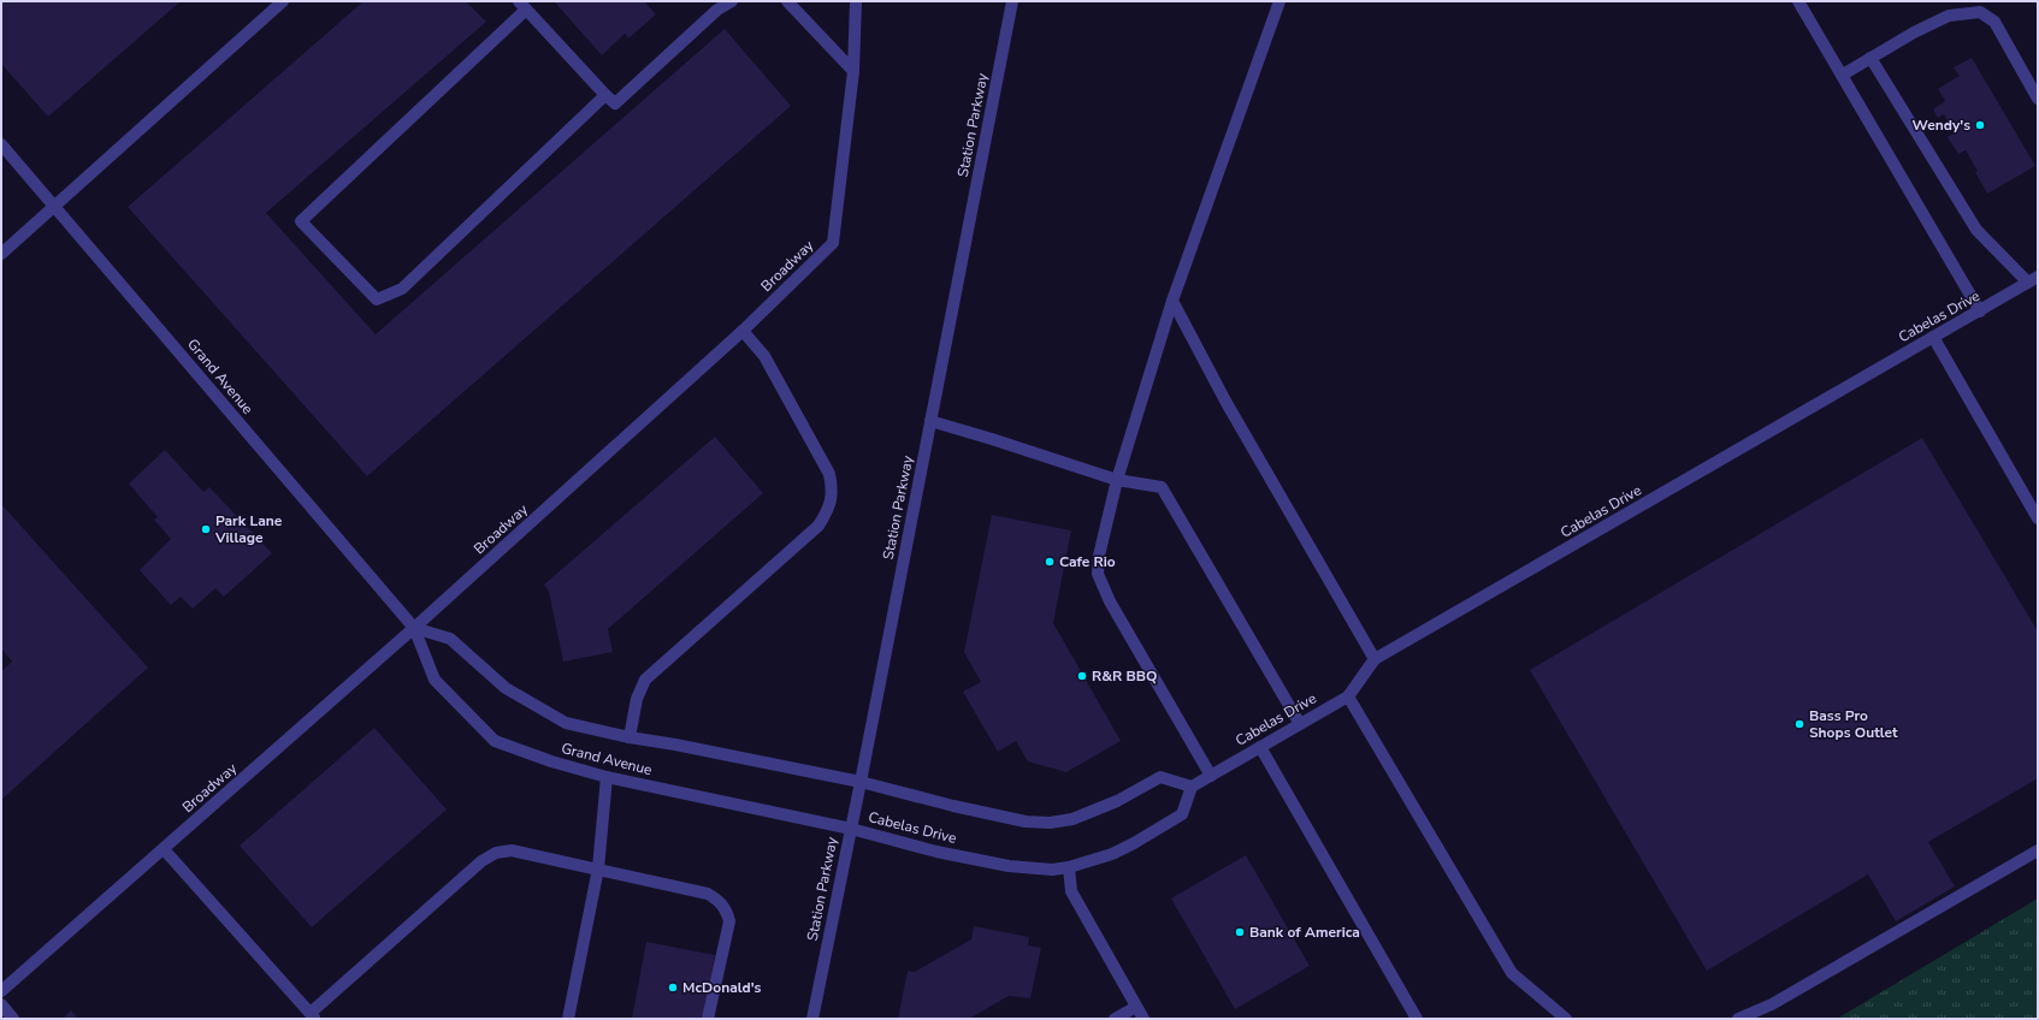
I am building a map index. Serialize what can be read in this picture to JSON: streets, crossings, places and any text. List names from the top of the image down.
{
  "streets": {
    "street": [
      "Station Parkway",
      "Broadway",
      "Cabelas Drive",
      "Grand Avenue"
    ]
  },
  "crossings": [
    ["Station Parkway", "Cabelas Drive"],
    ["Station Parkway", "Grand Avenue"],
    ["Broadway", "Grand Avenue"],
    ["Cabelas Drive", "Grand Avenue"]
  ],
  "places": [
    "Wendy's",
    "Park Lane Village",
    "Cafe Rio",
    "R&R BBQ",
    "Bass Pro Shops Outlet",
    "Bank of America",
    "McDonald's"
  ]
}
